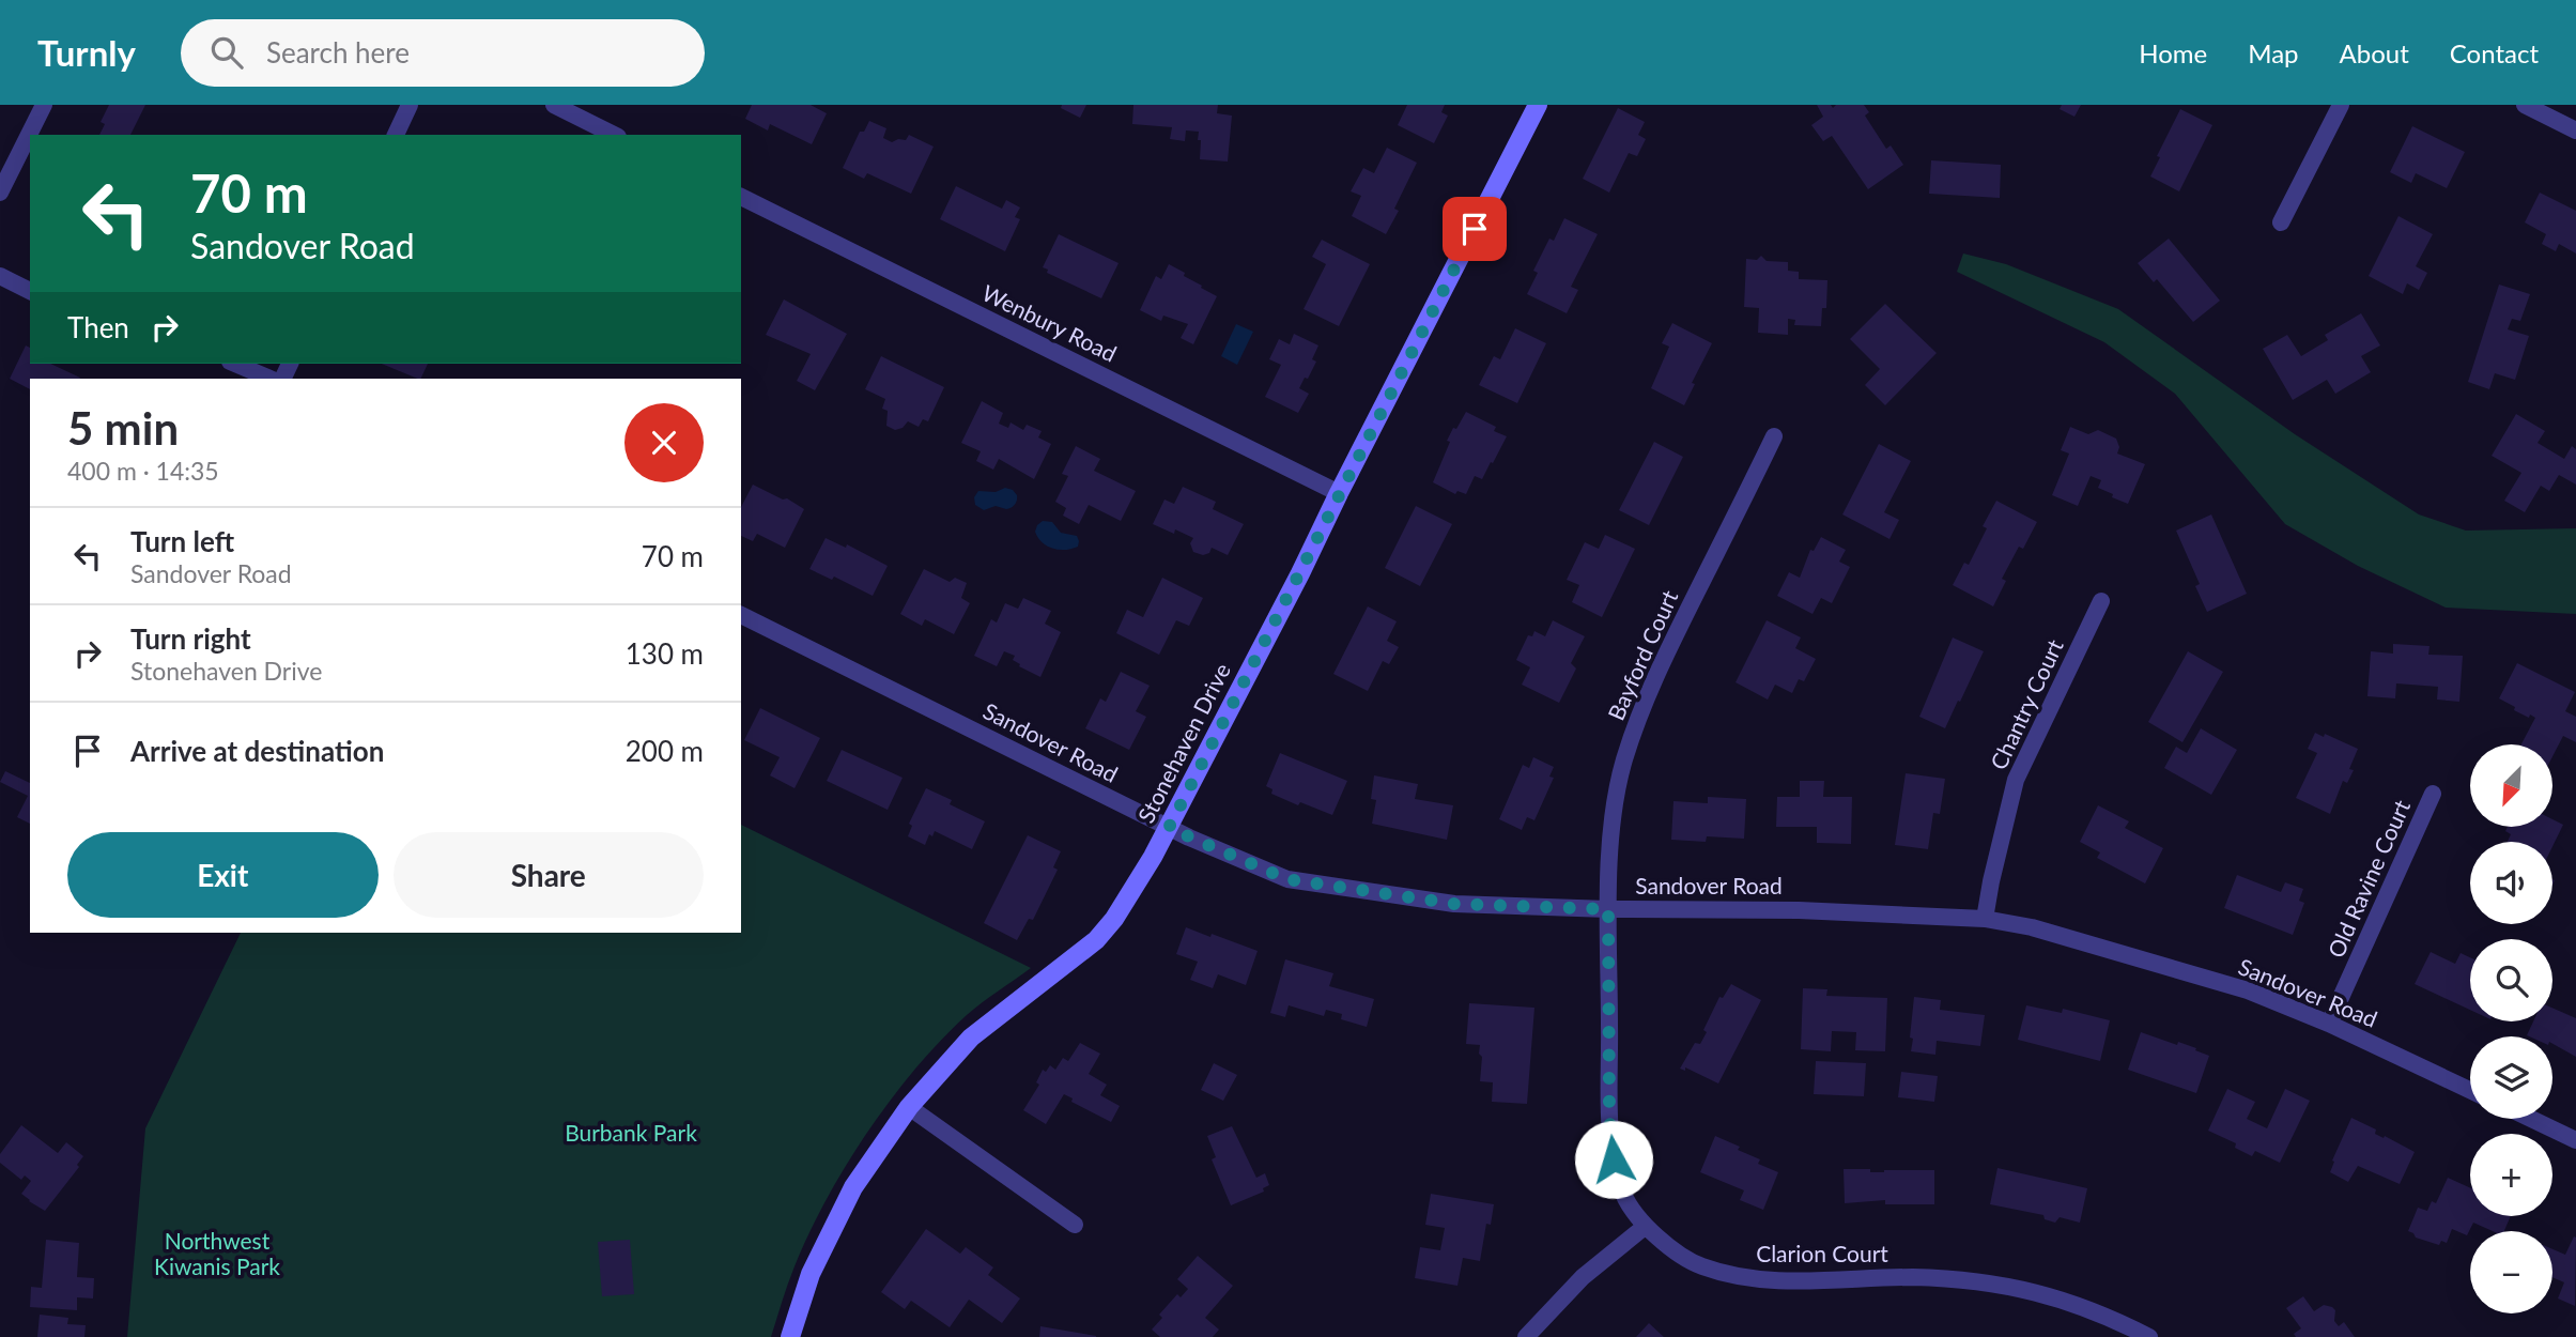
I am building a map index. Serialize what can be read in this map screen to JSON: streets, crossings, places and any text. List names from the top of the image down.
{
  "streets": {
    "street": [
      "Wenbury Road",
      "Bayford Court",
      "Chantry Court",
      "Sandover Road",
      "Stonehaven Drive",
      "Old Ravine Court",
      "Clarion Court"
    ]
  },
  "crossings": [
    ["Wenbury Road", "Stonehaven Drive"],
    ["Bayford Court", "Sandover Road"],
    ["Bayford Court", "Clarion Court"],
    ["Chantry Court", "Sandover Road"],
    ["Sandover Road", "Stonehaven Drive"],
    ["Sandover Road", "Old Ravine Court"],
    ["Sandover Road", "Clarion Court"]
  ],
  "parks": ["Burbank Park", "Northwest Kiwanis Park"],
  "north": "bottom left",
  "page": {
    "header": "Turnly",
    "search": "Search here",
    "nav": [
      "Home",
      "Map",
      "About",
      "Contact"
    ],
    "turn": ["70 m", "Sandover Road"],
    "then": "Then",
    "heading": ["5 min", "400 m · 14:35"],
    "list": [
      {
        "name": "Turn left",
        "note": "Sandover Road",
        "value": "70 m"
      },
      {
        "name": "Turn right",
        "note": "Stonehaven Drive",
        "value": "130 m"
      },
      {
        "name": "Arrive at destination",
        "value": "200 m"
      }
    ],
    "map_buttons": ["+", "−"],
    "buttons": ["Exit", "Share"]
  }
}
